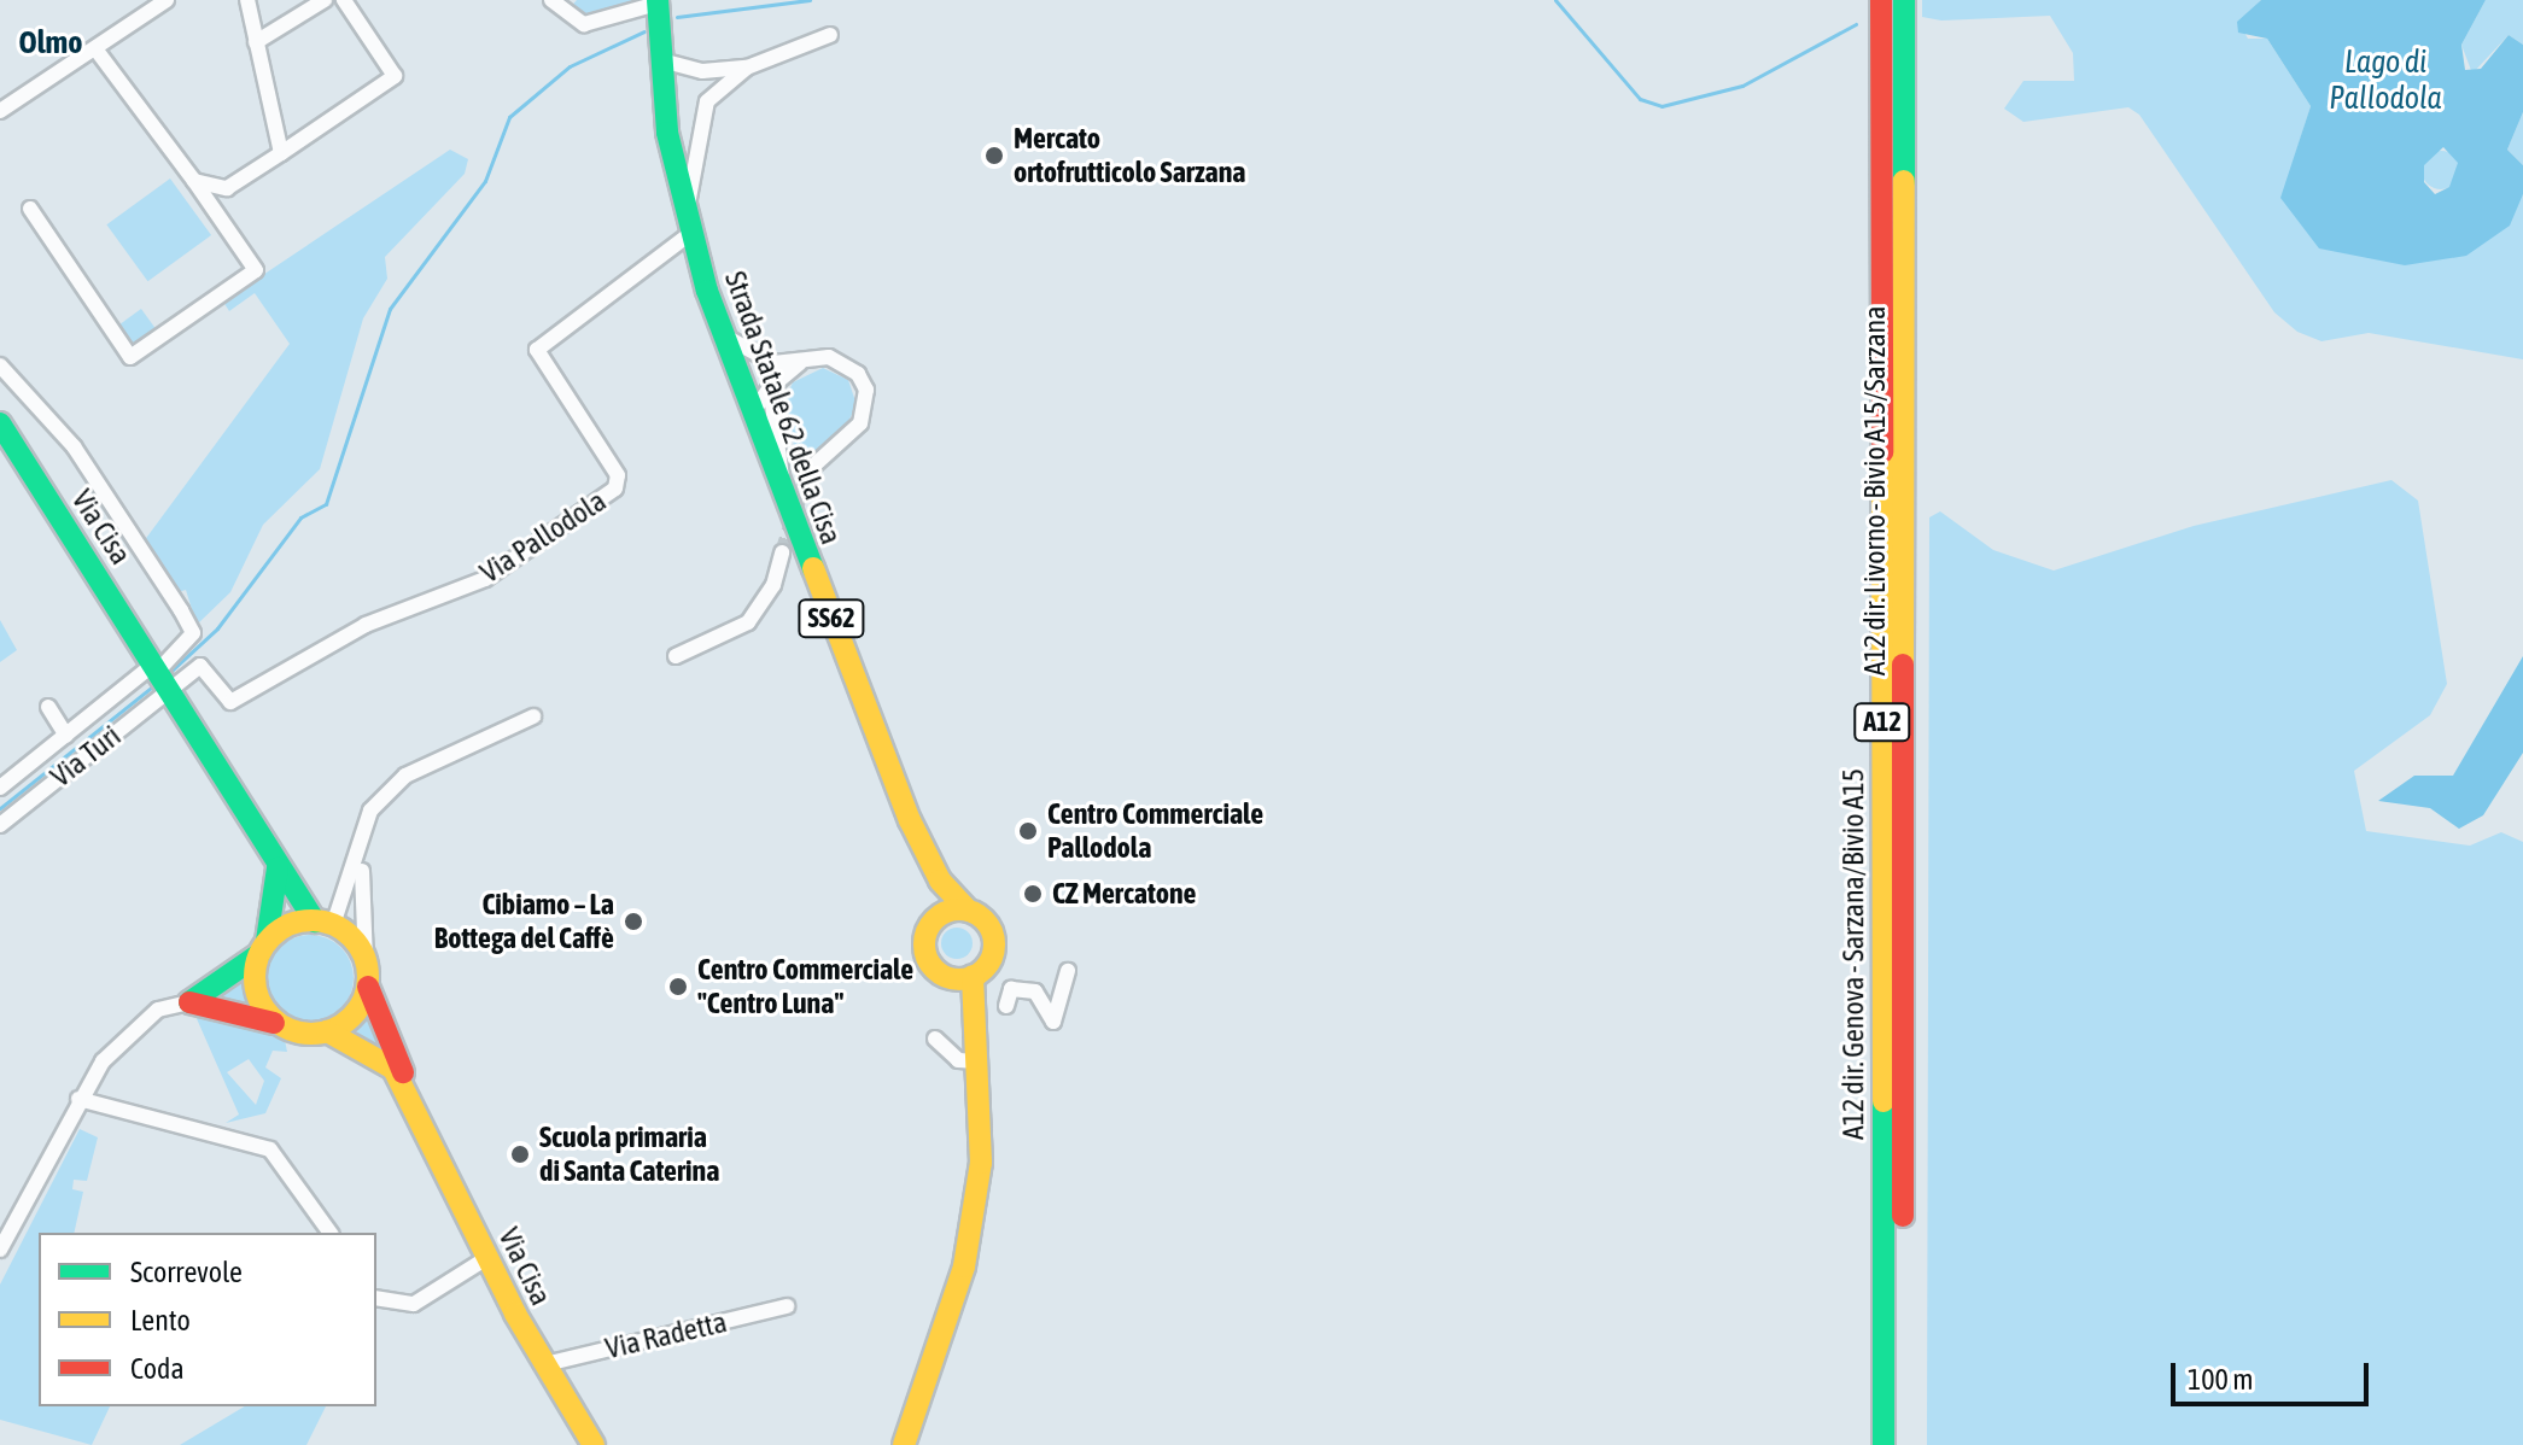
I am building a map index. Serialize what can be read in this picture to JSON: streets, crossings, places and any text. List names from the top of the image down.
{
  "streets": {
    "main road": [
      "Strada Statale 62 della Cisa",
      "A12 dir. Livorno - Bivio A15/Sarzana",
      "Via Cisa",
      "SS62",
      "A12",
      "A12 dir. Genova - Sarzana/Bivio A15"
    ],
    "street": ["Via Pallodola", "Via Turi", "Via Radetta"]
  },
  "crossings": [
    ["Strada Statale 62 della Cisa", "Via Pallodola"],
    ["Via Cisa", "Via Pallodola"],
    ["Via Cisa", "Via Turi"],
    ["Via Cisa", "Via Radetta"],
    ["Via Pallodola", "Via Turi"]
  ],
  "districts": ["Olmo"],
  "water": ["Lago di Pallodola"],
  "places": [
    "Mercato ortofrutticolo Sarzana",
    "Centro Commerciale Pallodola",
    "CZ Mercatone",
    "Cibiamo – La Bottega del Caffè",
    "Centro Commerciale \"Centro Luna\"",
    "Scuola primaria di Santa Caterina"
  ],
  "legend": ["Scorrevole", "Lento", "Coda"],
  "scale_bar": "100 m"
}
